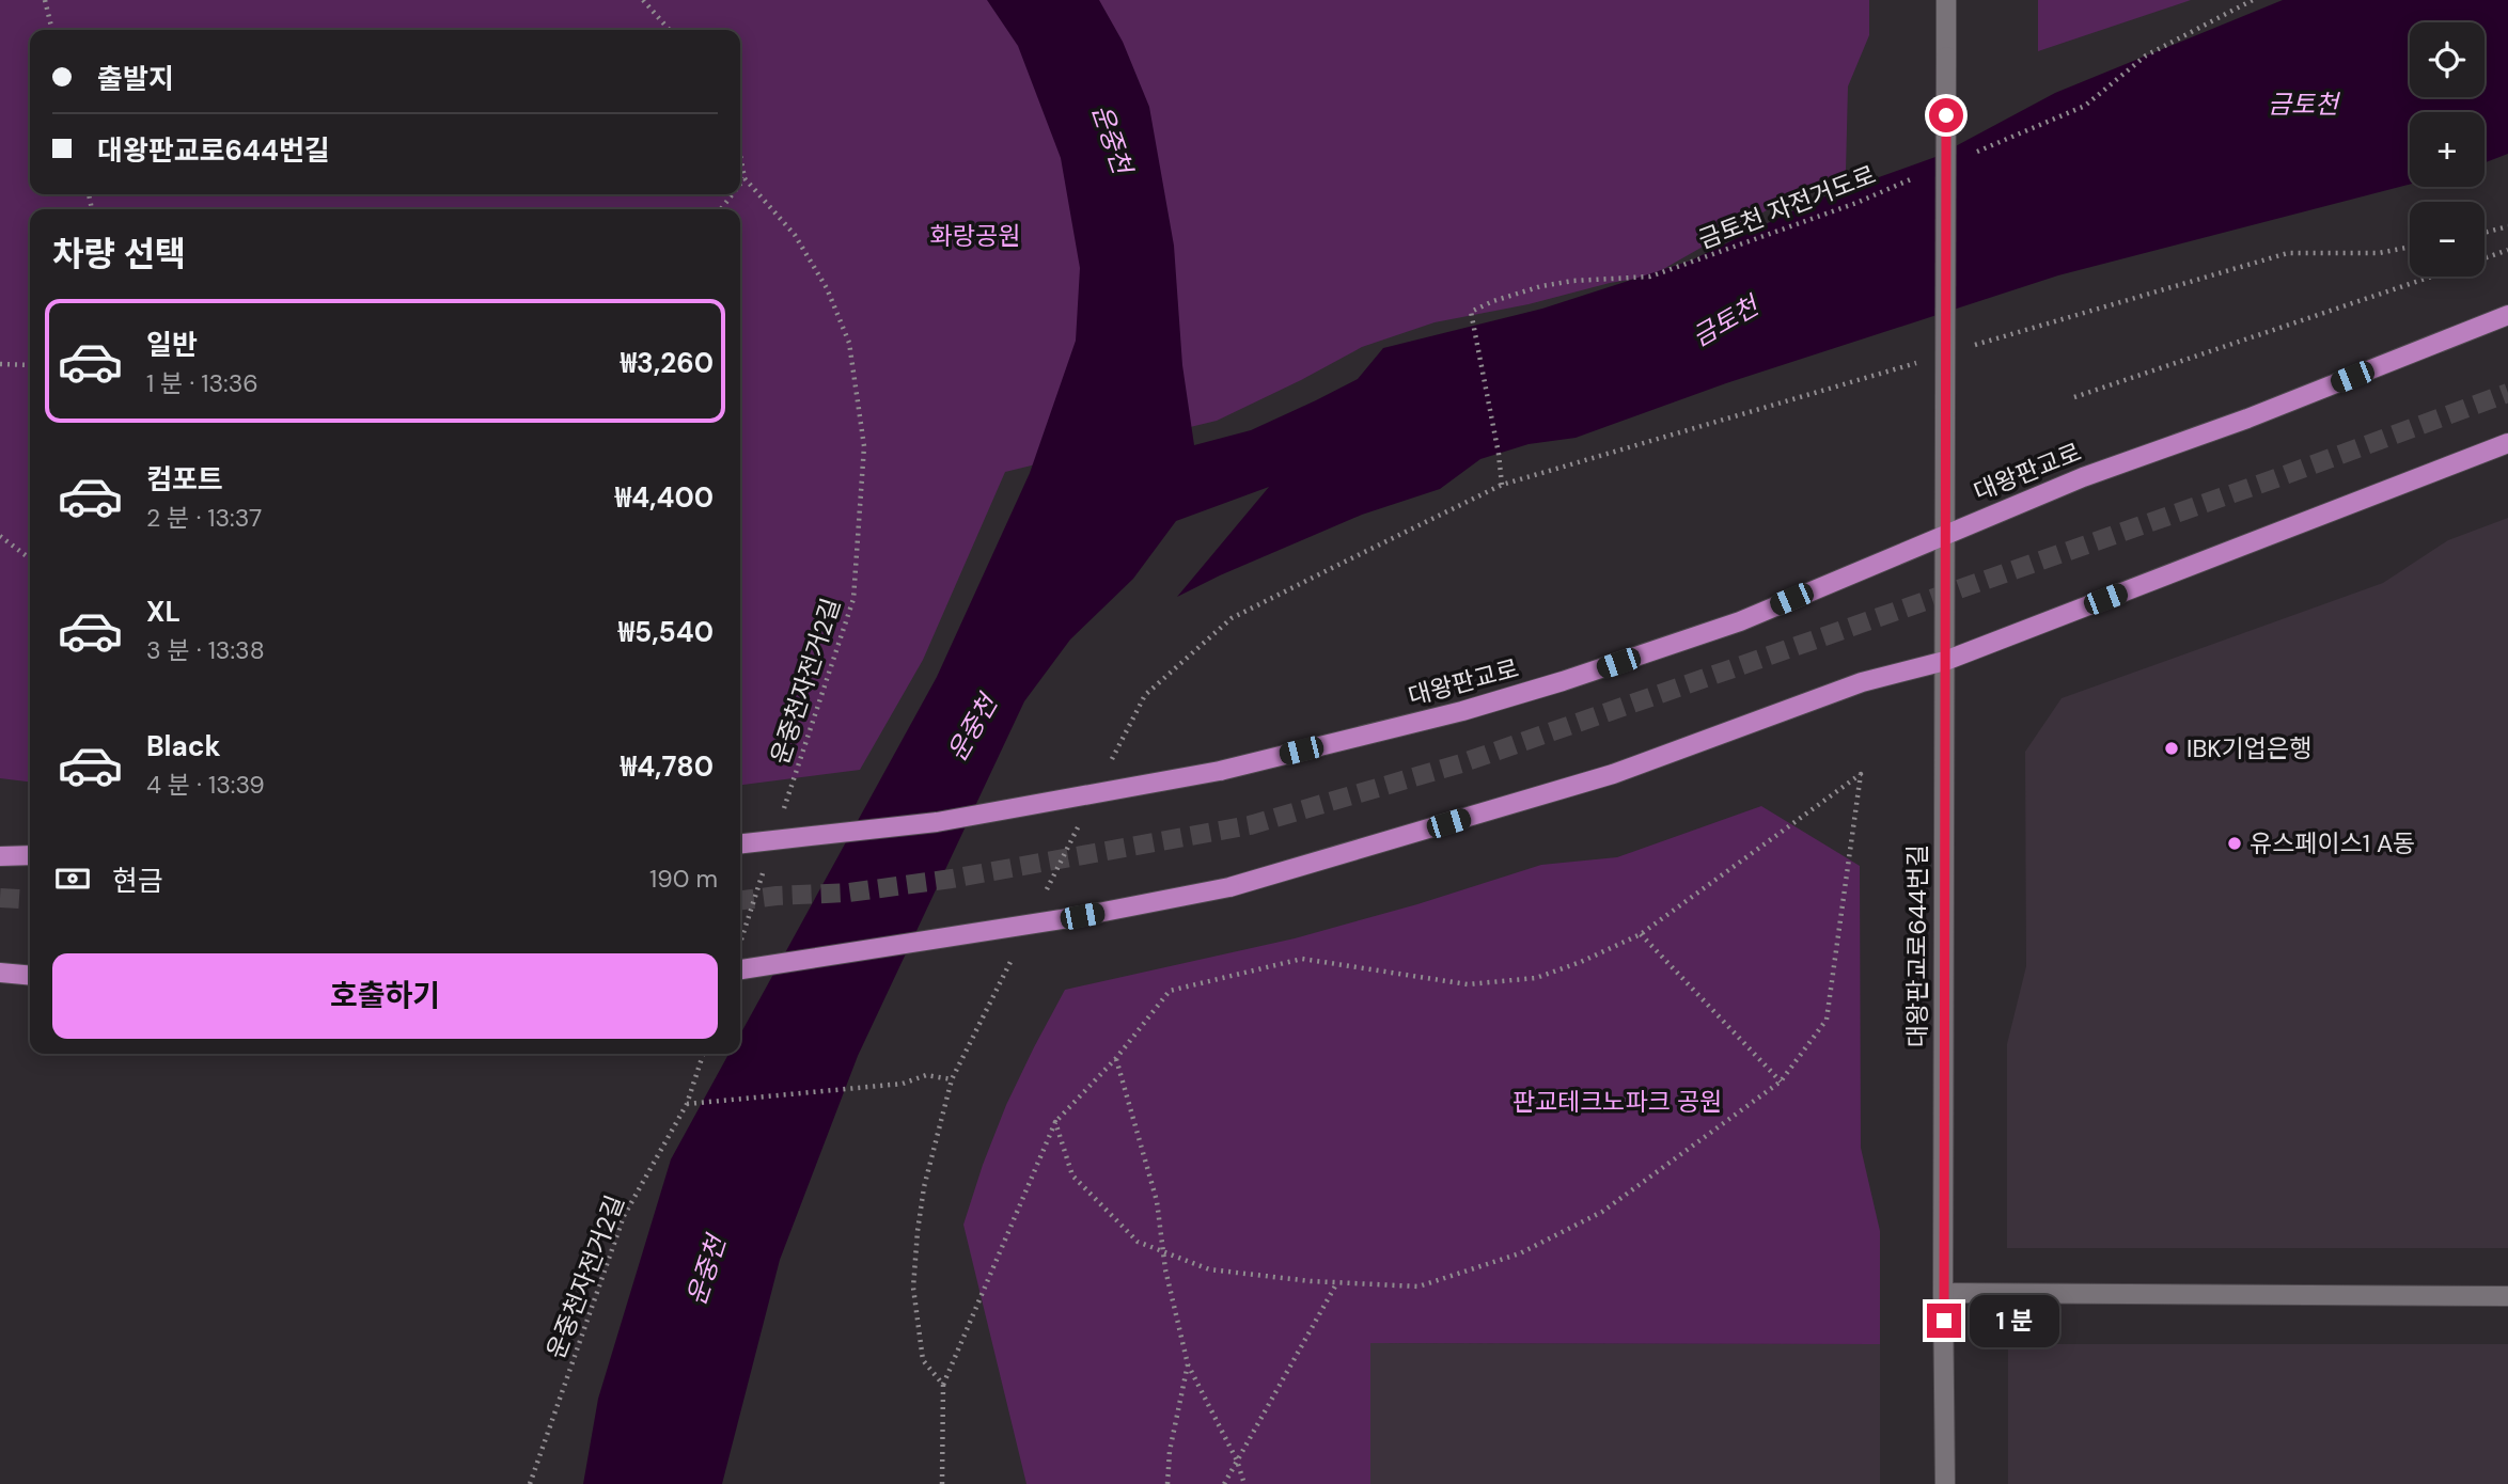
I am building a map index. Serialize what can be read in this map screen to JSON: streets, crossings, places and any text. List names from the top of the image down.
{
  "streets": {
    "main road": ["대왕판교로"],
    "street": ["대왕판교로644번길"],
    "path": ["금토천 자전거도로", "운중천자전거2길"]
  },
  "crossings": [
    ["대왕판교로", "대왕판교로644번길"]
  ],
  "water": ["금토천", "운중천"],
  "parks": ["화랑공원", "판교테크노파크 공원"],
  "places": ["IBK기업은행", "유스페이스1 A동"],
  "page": {
    "map_buttons": ["+", "−"],
    "banner": ["출발지", "대왕판교로644번길"],
    "heading": "차량 선택",
    "list": [
      {
        "name": "일반",
        "note": "1 분 · 13:36",
        "value": "₩3,260"
      },
      {
        "name": "컴포트",
        "note": "2 분 · 13:37",
        "value": "₩4,400"
      },
      {
        "name": "XL",
        "note": "3 분 · 13:38",
        "value": "₩5,540"
      },
      {
        "name": "Black",
        "note": "4 분 · 13:39",
        "value": "₩4,780"
      }
    ],
    "pay": ["현금", "190 m"],
    "buttons": "호출하기",
    "bubble": "1 분"
  }
}
